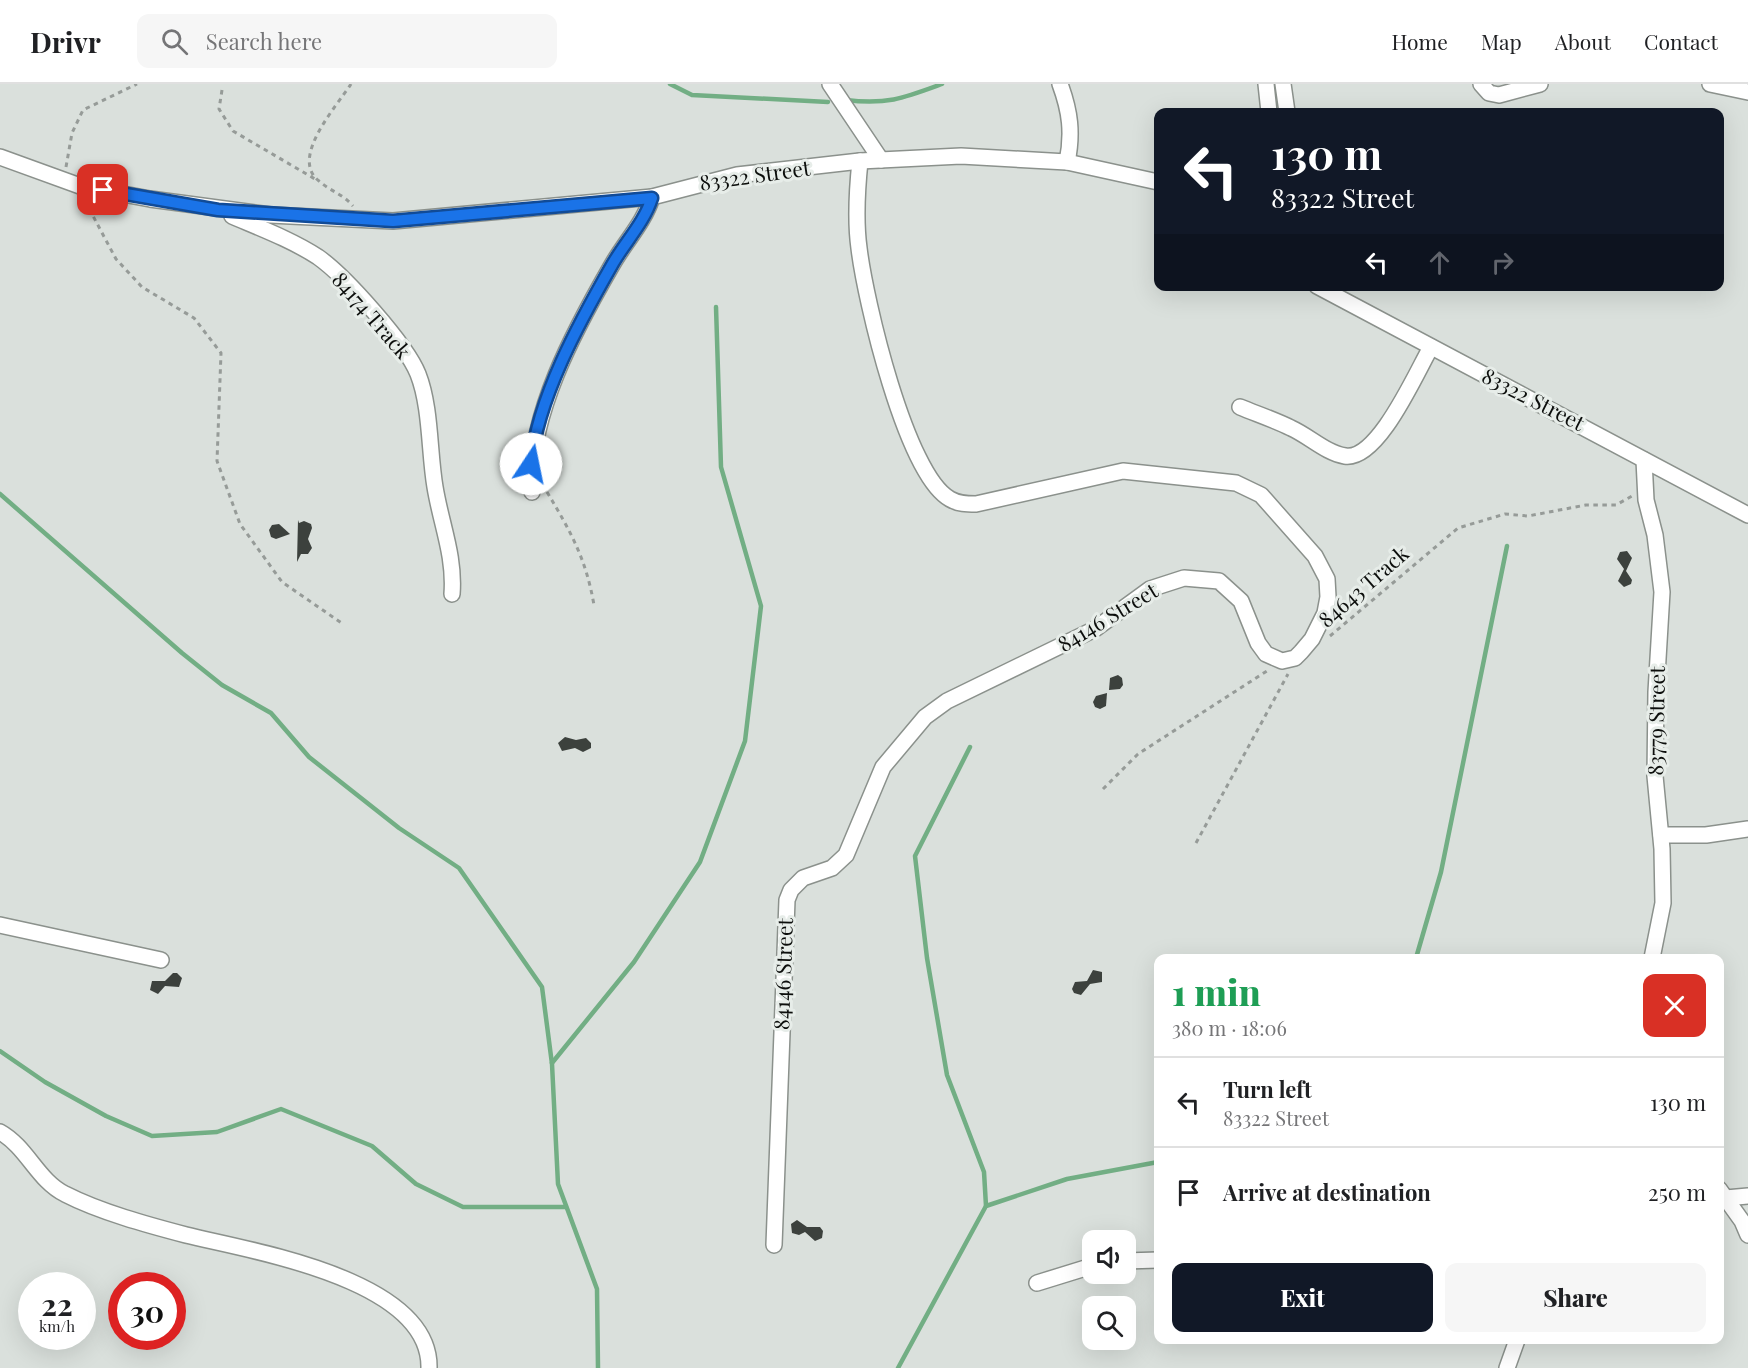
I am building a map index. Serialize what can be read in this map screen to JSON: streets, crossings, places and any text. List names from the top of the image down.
{
  "streets": {
    "street": [
      "83322 Street",
      "84174 Track",
      "84146 Street",
      "83779 Street"
    ],
    "path": ["84643 Track"]
  },
  "crossings": [
    ["83322 Street", "84174 Track"],
    ["83322 Street", "83779 Street"],
    ["84643 Track", "83779 Street"]
  ],
  "page": {
    "header": "Drivr",
    "search": "Search here",
    "nav": [
      "Home",
      "Map",
      "About",
      "Contact"
    ],
    "turn": ["130 m", "83322 Street"],
    "heading": ["1 min", "380 m · 18:06"],
    "list": [
      {
        "name": "Turn left",
        "note": "83322 Street",
        "value": "130 m"
      },
      {
        "name": "Arrive at destination",
        "value": "250 m"
      }
    ],
    "buttons": ["Exit", "Share"],
    "speed": "22 km/h",
    "limit": "30"
  }
}
